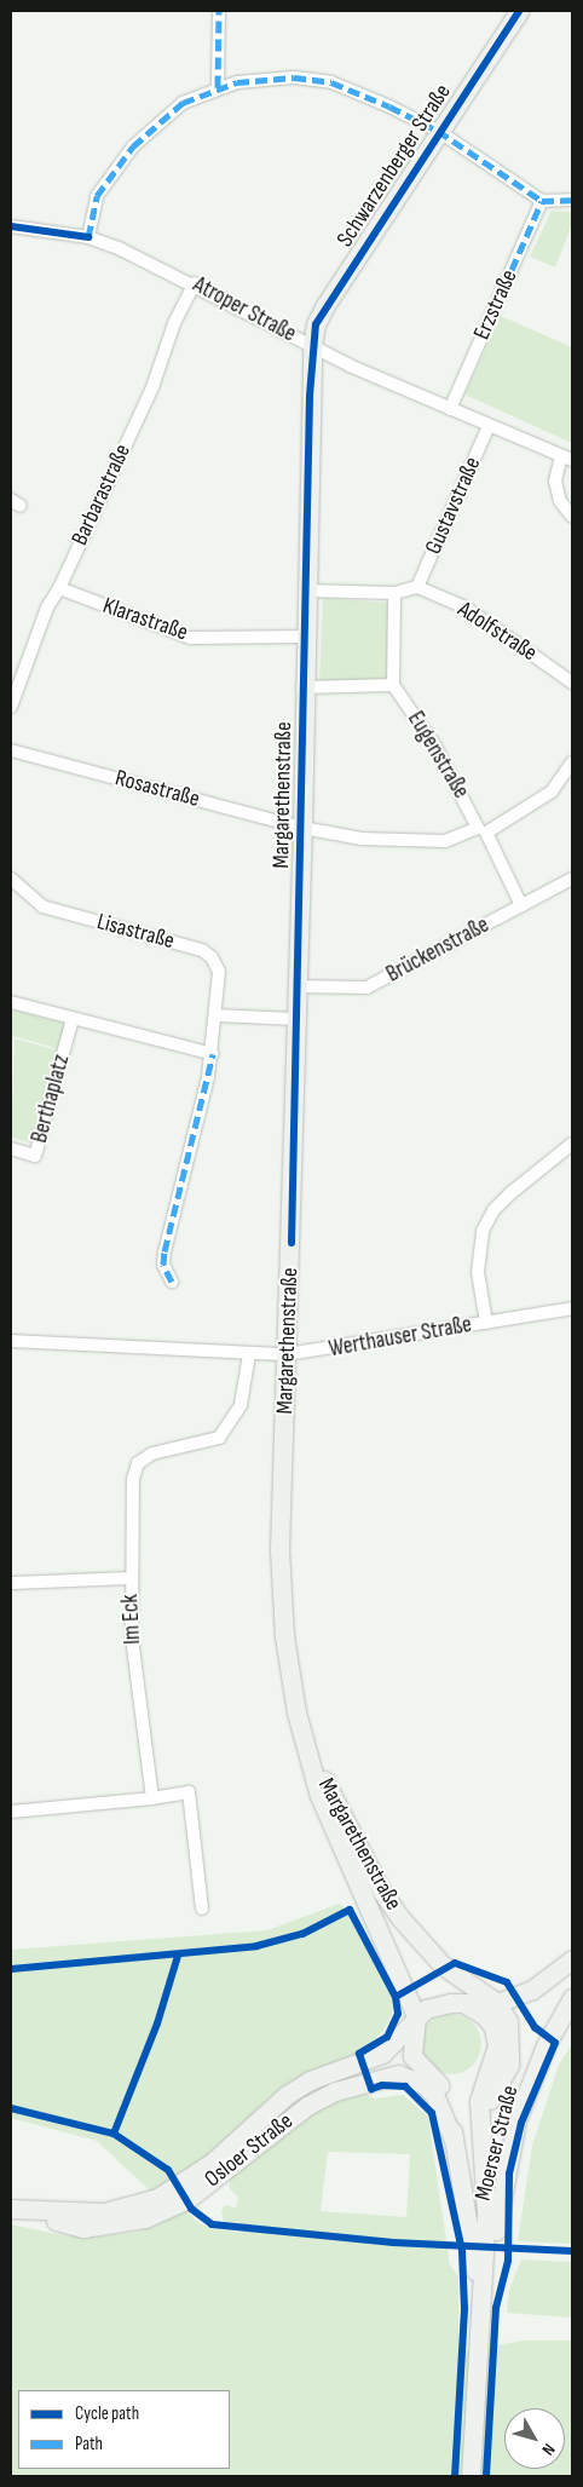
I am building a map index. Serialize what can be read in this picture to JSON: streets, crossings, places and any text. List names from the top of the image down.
{
  "streets": {
    "main road": [
      "Schwarzenberger Straße",
      "Margarethenstraße",
      "Moerser Straße",
      "Osloer Straße"
    ],
    "street": [
      "Erzstraße",
      "Atroper Straße",
      "Barbarastraße",
      "Gustavstraße",
      "Klarastraße",
      "Adolfstraße",
      "Eugenstraße",
      "Rosastraße",
      "Lisastraße",
      "Brückenstraße",
      "Berthaplatz",
      "Werthauser Straße",
      "Im Eck"
    ]
  },
  "crossings": [
    ["Schwarzenberger Straße", "Atroper Straße"],
    ["Schwarzenberger Straße", "Margarethenstraße"],
    ["Erzstraße", "Atroper Straße"],
    ["Atroper Straße", "Barbarastraße"],
    ["Atroper Straße", "Gustavstraße"],
    ["Atroper Straße", "Margarethenstraße"],
    ["Barbarastraße", "Klarastraße"],
    ["Gustavstraße", "Adolfstraße"],
    ["Klarastraße", "Margarethenstraße"],
    ["Eugenstraße", "Rosastraße"],
    ["Eugenstraße", "Brückenstraße"],
    ["Rosastraße", "Margarethenstraße"],
    ["Margarethenstraße", "Brückenstraße"],
    ["Margarethenstraße", "Werthauser Straße"],
    ["Margarethenstraße", "Osloer Straße"],
    ["Werthauser Straße", "Im Eck"]
  ],
  "legend": ["Cycle path", "Path"],
  "north": "bottom right"
}
